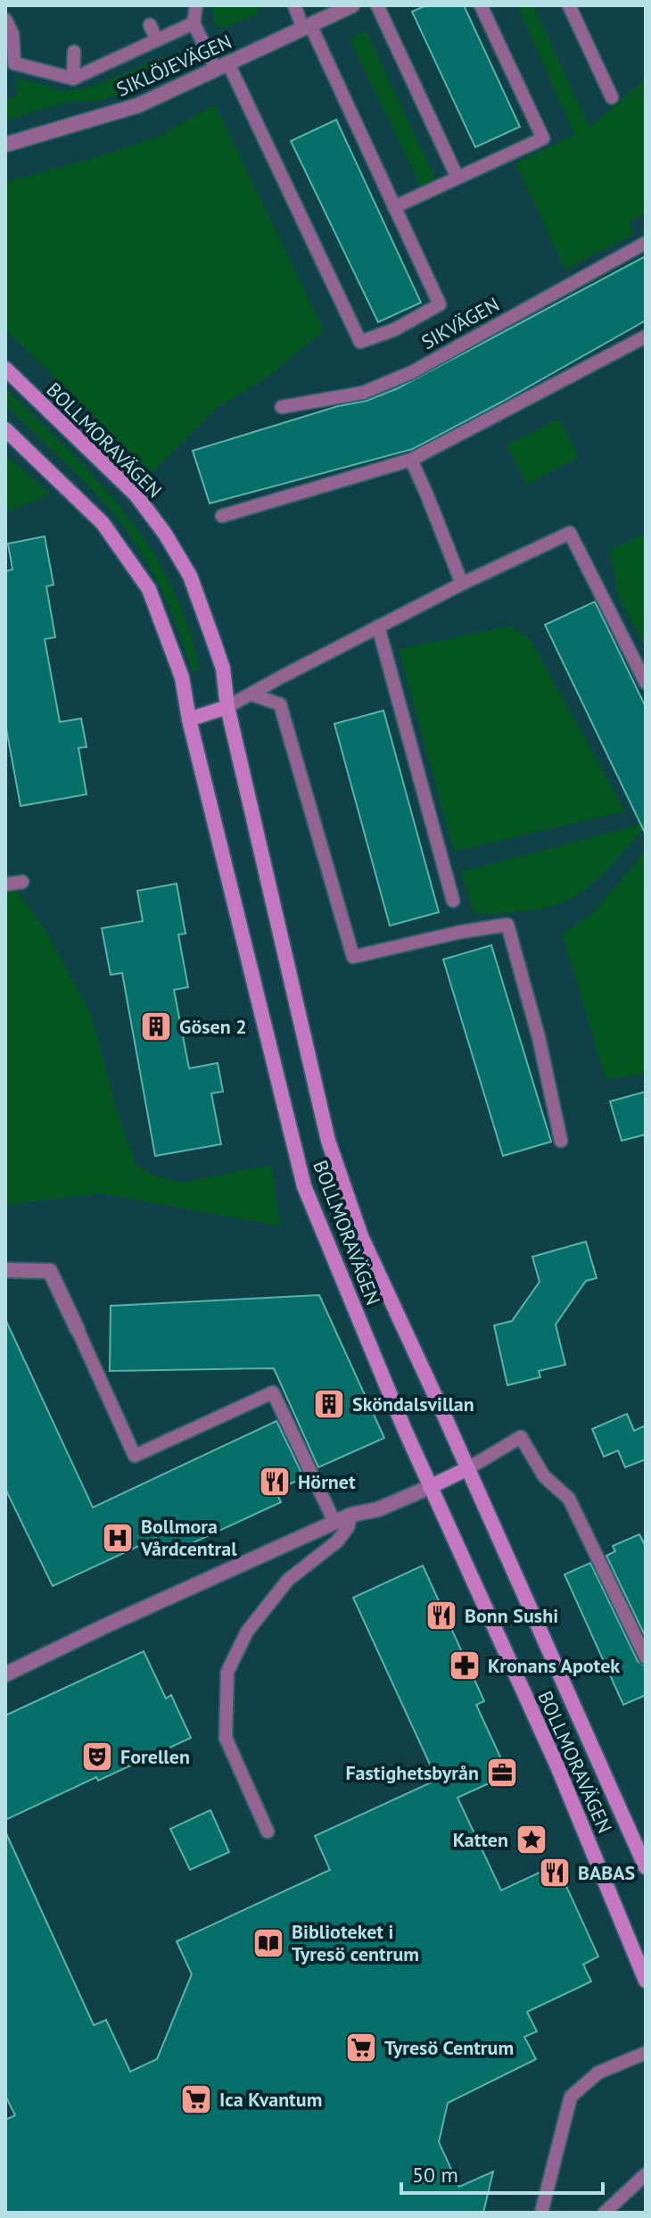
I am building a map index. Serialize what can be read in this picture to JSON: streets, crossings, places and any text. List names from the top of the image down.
{
  "streets": {
    "street": ["SIKLÖJEVÄGEN", "BOLLMORAVÄGEN"],
    "lane": ["SIKVÄGEN"]
  },
  "places": {
    "building": ["Gösen 2", "Sköndalsvillan"],
    "restaurant": ["Hörnet", "Bonn Sushi", "BABAS"],
    "hospital": ["Bollmora Vårdcentral"],
    "pharmacy": ["Kronans Apotek"],
    "theatre": ["Forellen"],
    "office": ["Fastighetsbyrån"],
    "place": ["Katten"],
    "library": ["Biblioteket i Tyresö centrum"],
    "supermarket": ["Tyresö Centrum", "Ica Kvantum"]
  },
  "scale_bar": "50 m"
}
